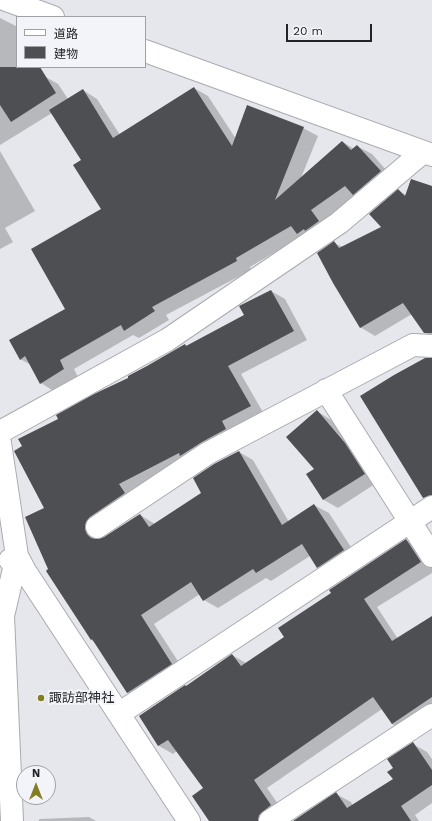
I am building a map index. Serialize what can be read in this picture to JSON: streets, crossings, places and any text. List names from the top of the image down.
{
  "places": ["諏訪部神社"],
  "legend": ["道路", "建物"],
  "scale_bar": "20 m",
  "north": "top"
}
